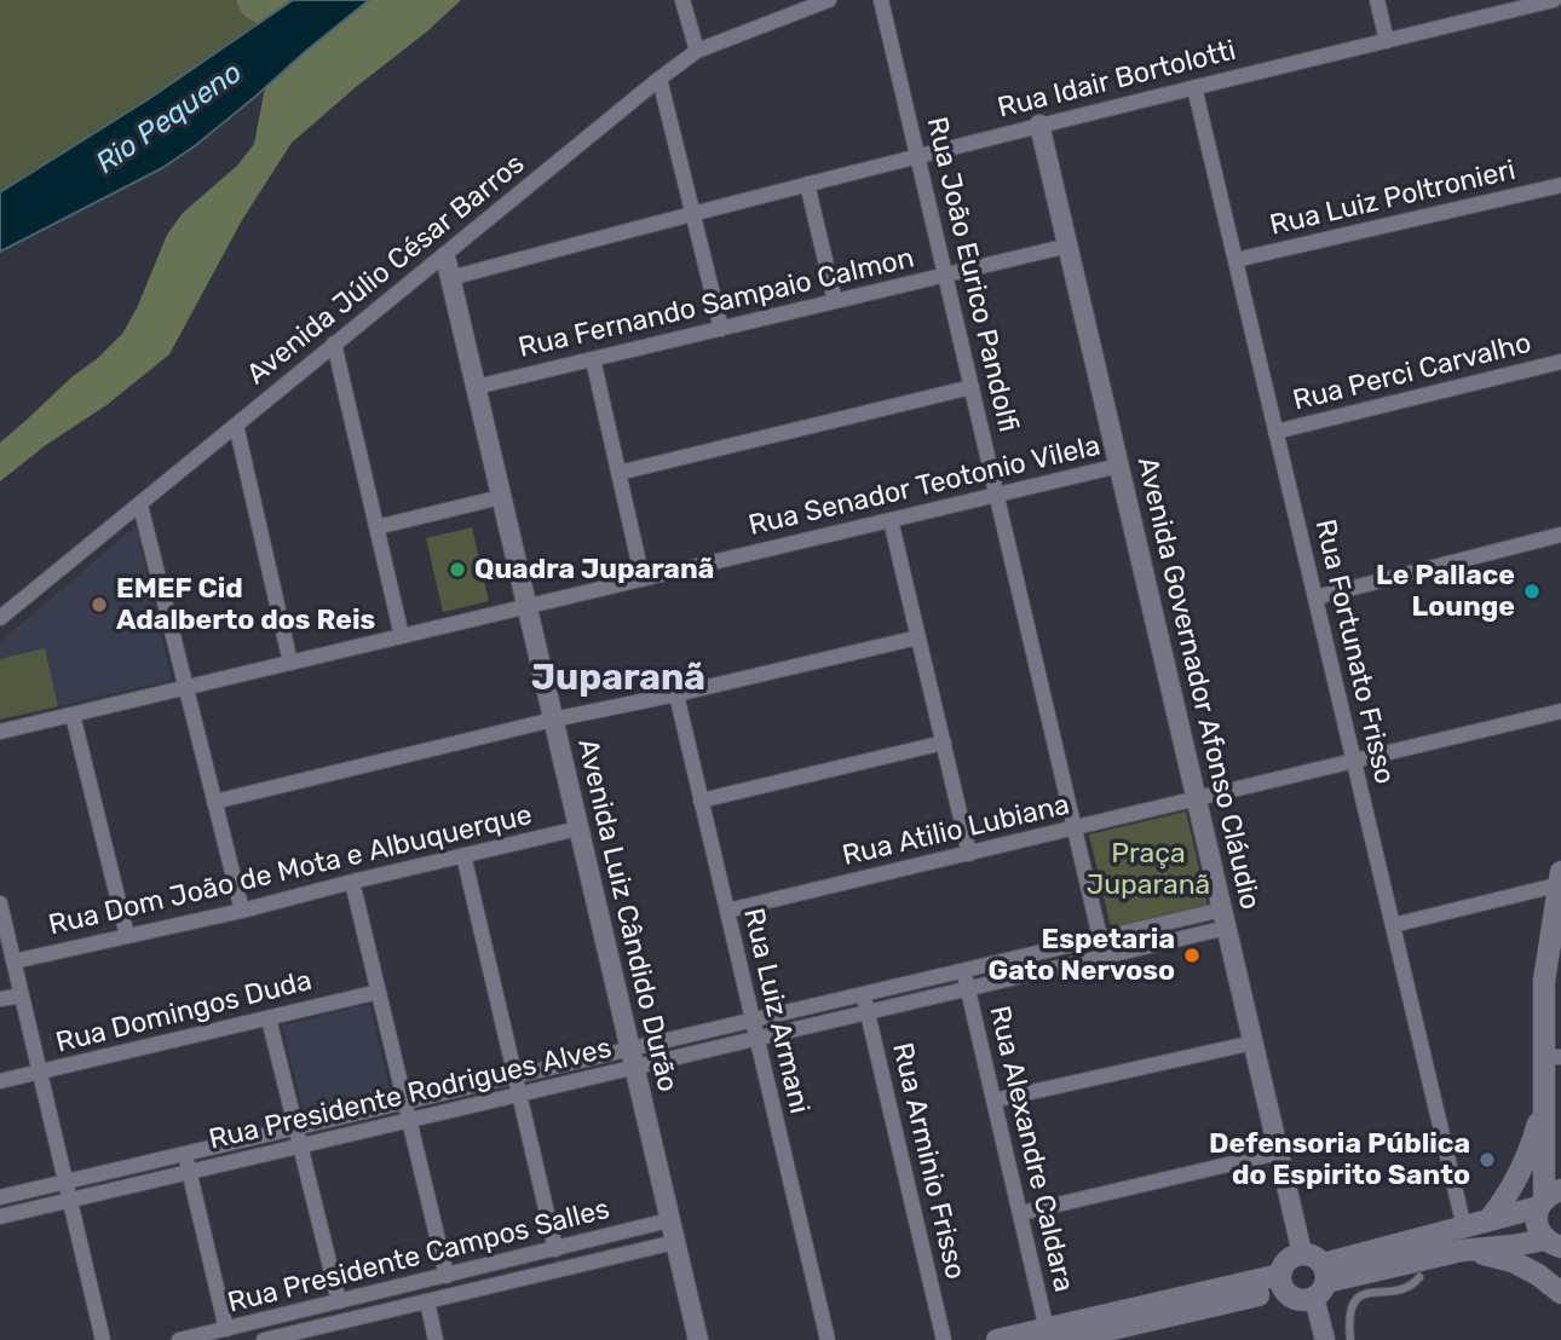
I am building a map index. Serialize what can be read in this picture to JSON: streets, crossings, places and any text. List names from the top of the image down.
{
  "streets": {
    "street": [
      "Rua Idair Bortolotti",
      "Rua Luiz Poltronieri",
      "Avenida Júlio César Barros",
      "Rua João Eurico Pandolfi",
      "Rua Fernando Sampaio Calmon",
      "Rua Perci Carvalho",
      "Rua Senador Teotonio Vilela",
      "Rua Fortunato Frisso",
      "Avenida Governador Afonso Cláudio",
      "Rua Atilio Lubiana",
      "Rua Dom João de Mota e Albuquerque",
      "Avenida Luiz Cândido Durão",
      "Rua Luiz Armani",
      "Rua Domingos Duda",
      "Rua Presidente Rodrigues Alves",
      "Rua Alexandre Caldara",
      "Rua Arminio Frisso",
      "Rua Presidente Campos Salles"
    ]
  },
  "crossings": [
    ["Rua Idair Bortolotti", "Rua João Eurico Pandolfi"],
    ["Rua Idair Bortolotti", "Rua Fortunato Frisso"],
    ["Rua Idair Bortolotti", "Avenida Governador Afonso Cláudio"],
    ["Rua Idair Bortolotti", "Avenida Luiz Cândido Durão"],
    ["Rua Luiz Poltronieri", "Rua Fortunato Frisso"],
    ["Avenida Júlio César Barros", "Avenida Luiz Cândido Durão"],
    ["Rua João Eurico Pandolfi", "Rua Fernando Sampaio Calmon"],
    ["Rua João Eurico Pandolfi", "Rua Senador Teotonio Vilela"],
    ["Rua João Eurico Pandolfi", "Rua Atilio Lubiana"],
    ["Rua João Eurico Pandolfi", "Rua Presidente Rodrigues Alves"],
    ["Rua Fernando Sampaio Calmon", "Avenida Governador Afonso Cláudio"],
    ["Rua Fernando Sampaio Calmon", "Avenida Luiz Cândido Durão"],
    ["Rua Perci Carvalho", "Rua Fortunato Frisso"],
    ["Rua Senador Teotonio Vilela", "Avenida Governador Afonso Cláudio"],
    ["Rua Senador Teotonio Vilela", "Avenida Luiz Cândido Durão"],
    ["Rua Fortunato Frisso", "Rua Atilio Lubiana"],
    ["Avenida Governador Afonso Cláudio", "Rua Atilio Lubiana"],
    ["Avenida Governador Afonso Cláudio", "Rua Presidente Rodrigues Alves"],
    ["Rua Atilio Lubiana", "Rua Luiz Armani"],
    ["Rua Dom João de Mota e Albuquerque", "Avenida Luiz Cândido Durão"],
    ["Avenida Luiz Cândido Durão", "Rua Presidente Rodrigues Alves"],
    ["Avenida Luiz Cândido Durão", "Rua Presidente Campos Salles"],
    ["Rua Luiz Armani", "Rua Presidente Rodrigues Alves"],
    ["Rua Presidente Rodrigues Alves", "Rua Alexandre Caldara"],
    ["Rua Presidente Rodrigues Alves", "Rua Arminio Frisso"]
  ],
  "districts": ["Juparanã"],
  "water": ["Rio Pequeno"],
  "parks": ["Praça Juparanã"],
  "places": [
    "Quadra Juparanã",
    "Le Pallace Lounge",
    "EMEF Cid Adalberto dos Reis",
    "Espetaria Gato Nervoso",
    "Defensoria Pública do Espirito Santo"
  ]
}
